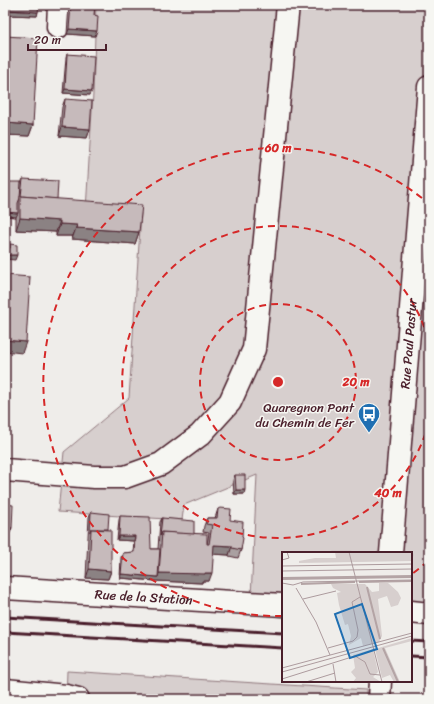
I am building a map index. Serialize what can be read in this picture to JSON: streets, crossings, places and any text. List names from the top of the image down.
{
  "streets": {
    "street": ["Rue Paul Pastur", "Rue de la Station"]
  },
  "places": {
    "bus stop": ["Quaregnon Pont du Chemin de Fer"]
  },
  "scale_bar": "20 m",
  "rings": ["60 m", "20 m", "40 m"]
}
